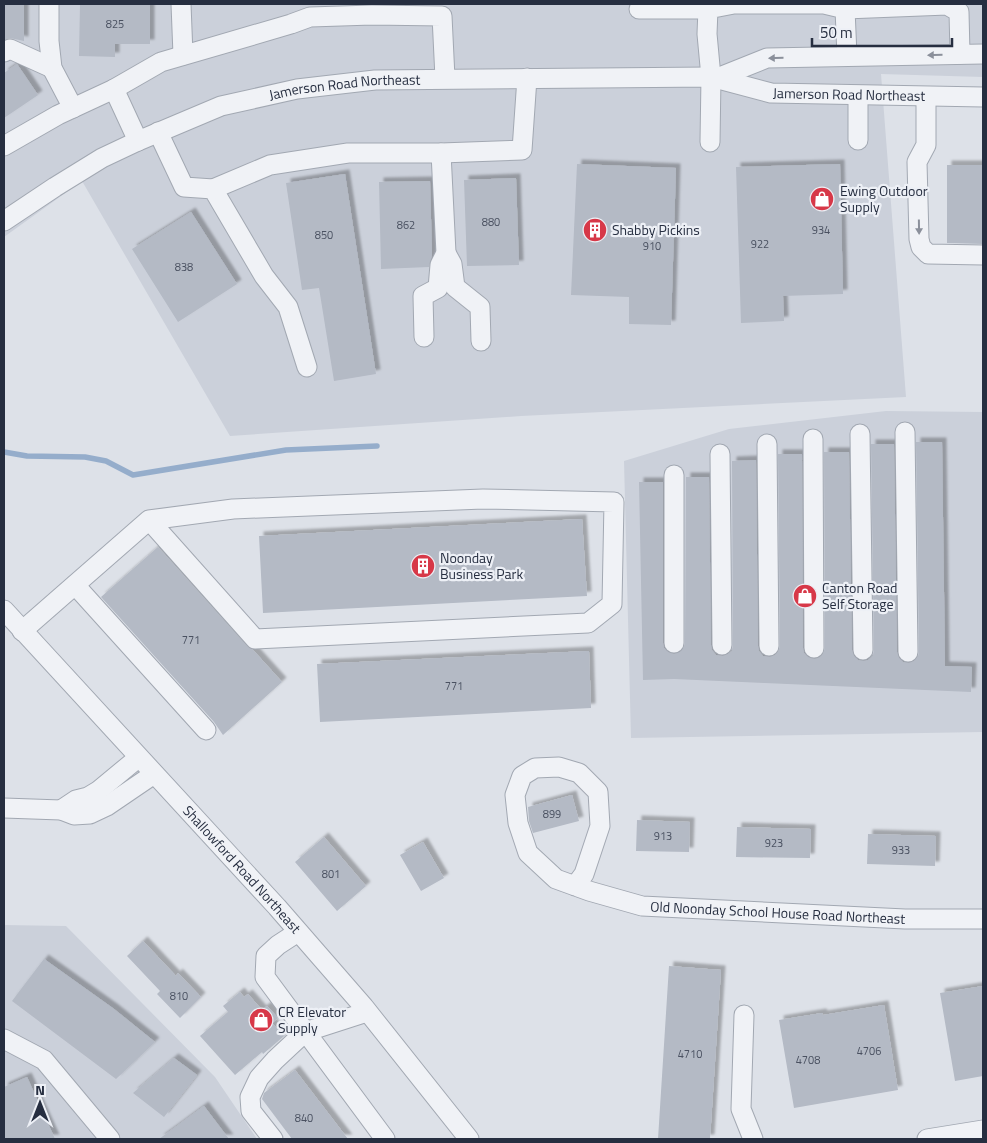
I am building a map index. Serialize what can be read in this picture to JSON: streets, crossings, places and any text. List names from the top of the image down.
{
  "streets": {
    "street": ["Jamerson Road Northeast", "Shallowford Road Northeast", "Old Noonday School House Road Northeast"]
  },
  "places": {
    "shop": ["Ewing Outdoor Supply", "Canton Road Self Storage", "CR Elevator Supply"],
    "building": ["Shabby Pickins", "Noonday Business Park"]
  },
  "house_numbers": [
    "825",
    "880",
    "862",
    "934",
    "850",
    "922",
    "910",
    "838",
    "771",
    "771",
    "899",
    "913",
    "923",
    "933",
    "801",
    "810",
    "4706",
    "4710",
    "4708",
    "840"
  ],
  "scale_bar": "50 m",
  "north": "top"
}
